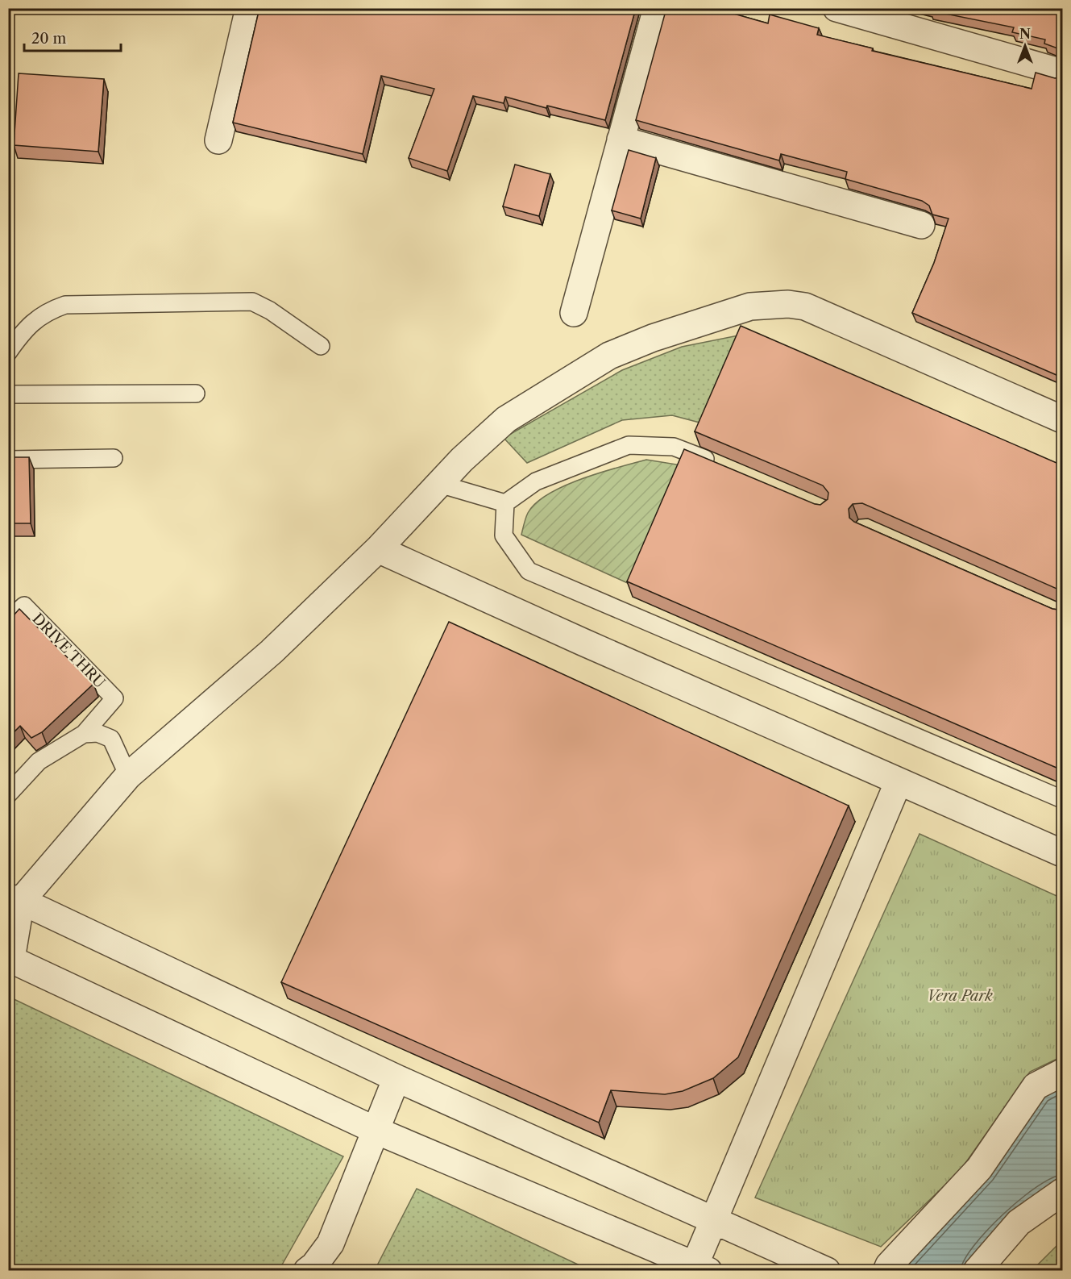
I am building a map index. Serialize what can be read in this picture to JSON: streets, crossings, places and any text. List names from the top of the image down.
{
  "streets": {
    "lane": ["DRIVE THRU"]
  },
  "parks": ["Vera Park"],
  "scale_bar": "20 m",
  "north": "top"
}
